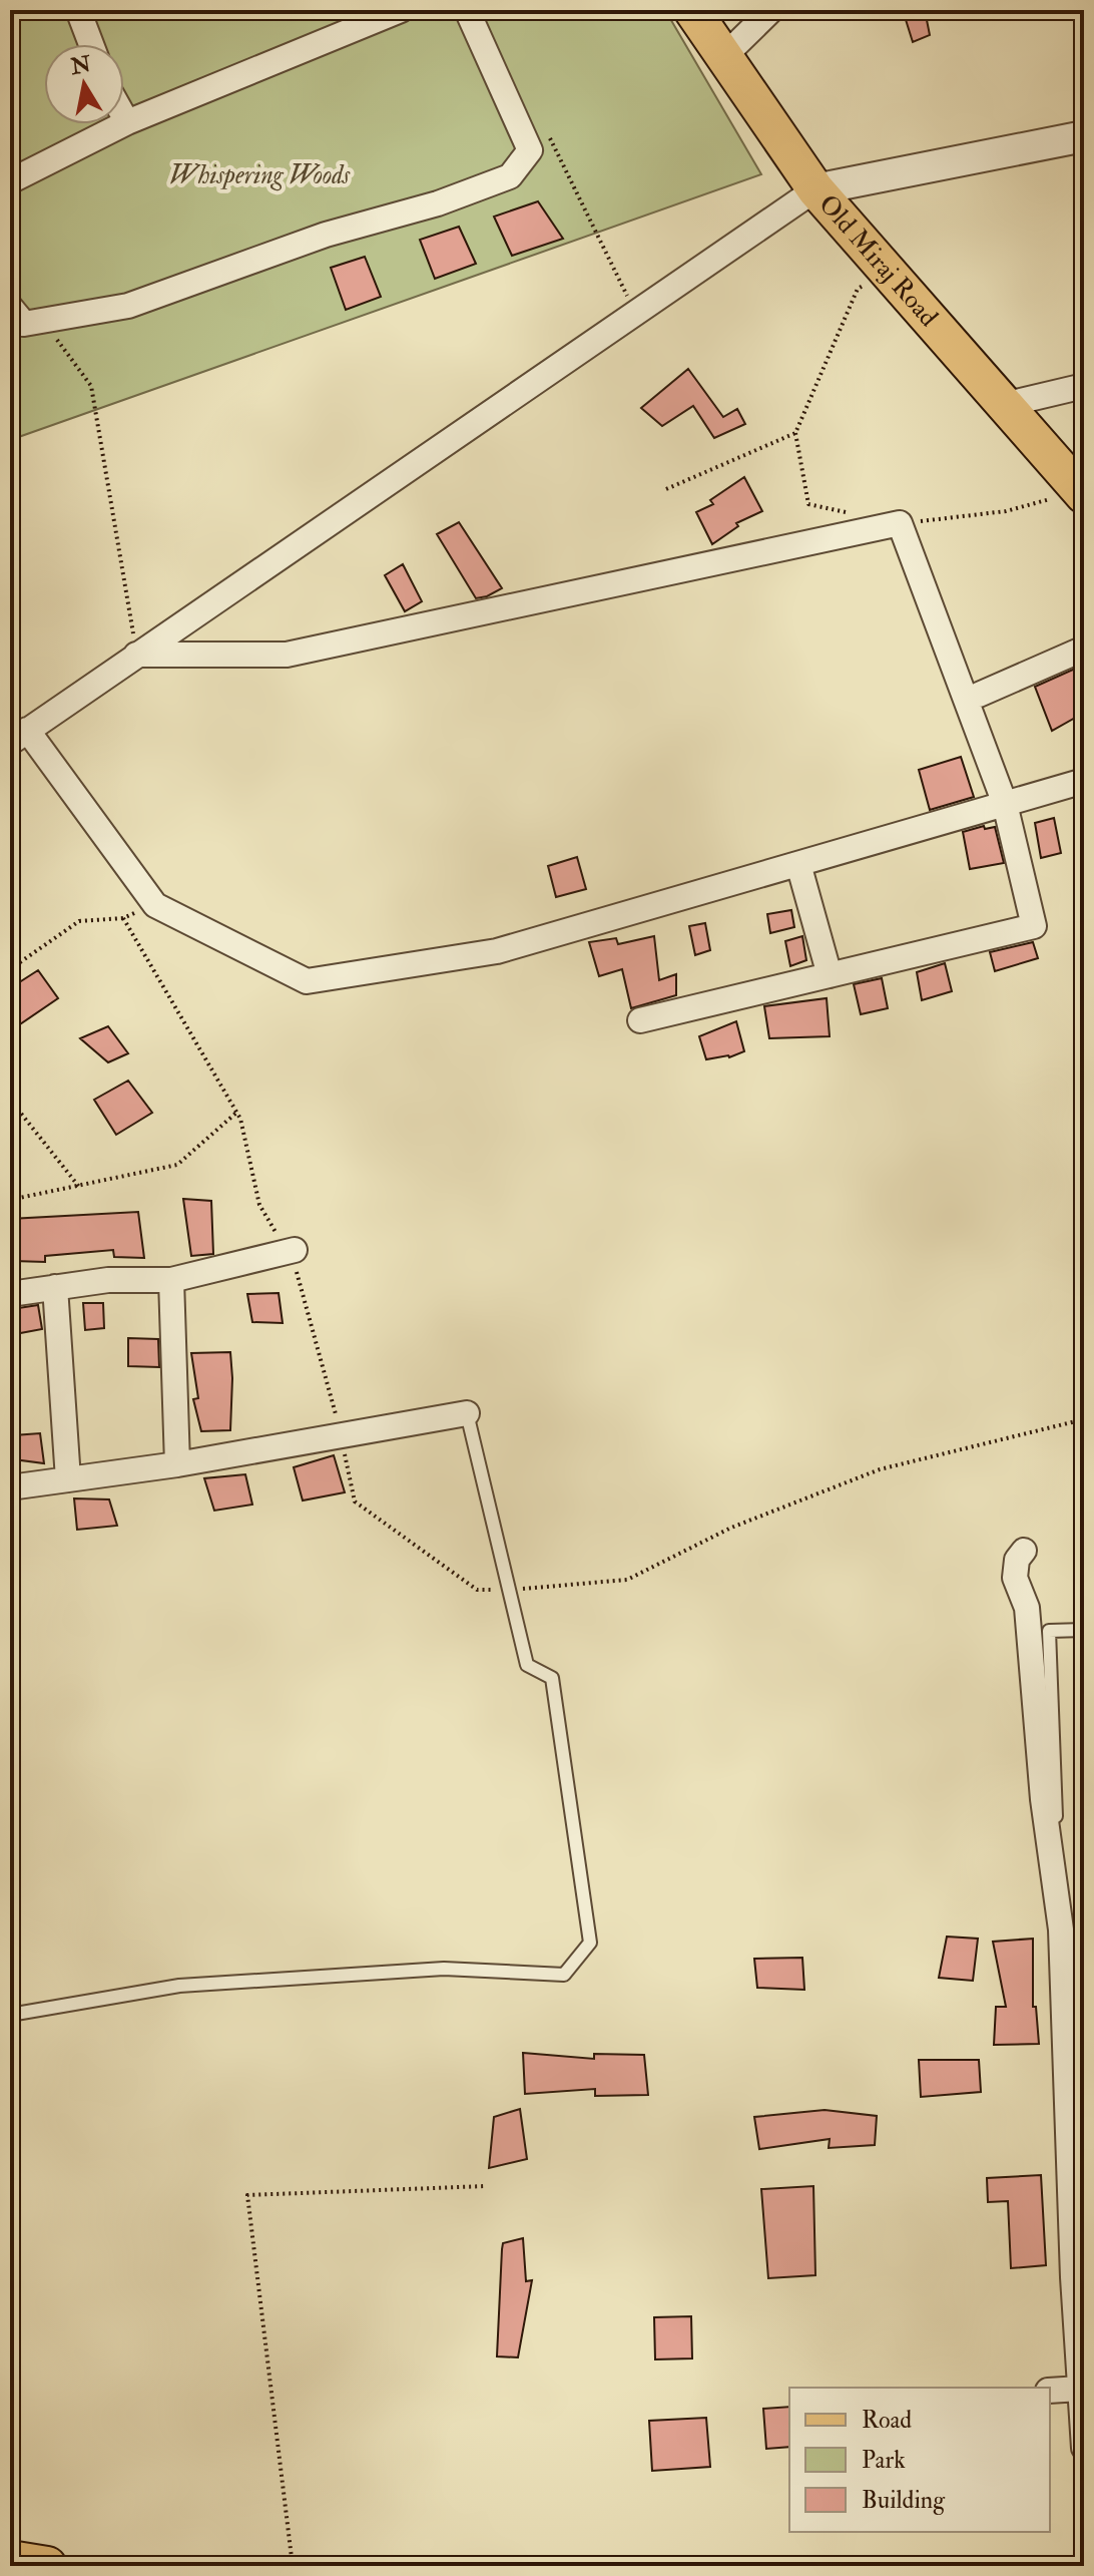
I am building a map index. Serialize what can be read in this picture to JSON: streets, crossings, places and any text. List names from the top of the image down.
{
  "streets": {
    "main road": ["Old Miraj Road"]
  },
  "parks": ["Whispering Woods"],
  "legend": ["Road", "Park", "Building"],
  "north": "top"
}
